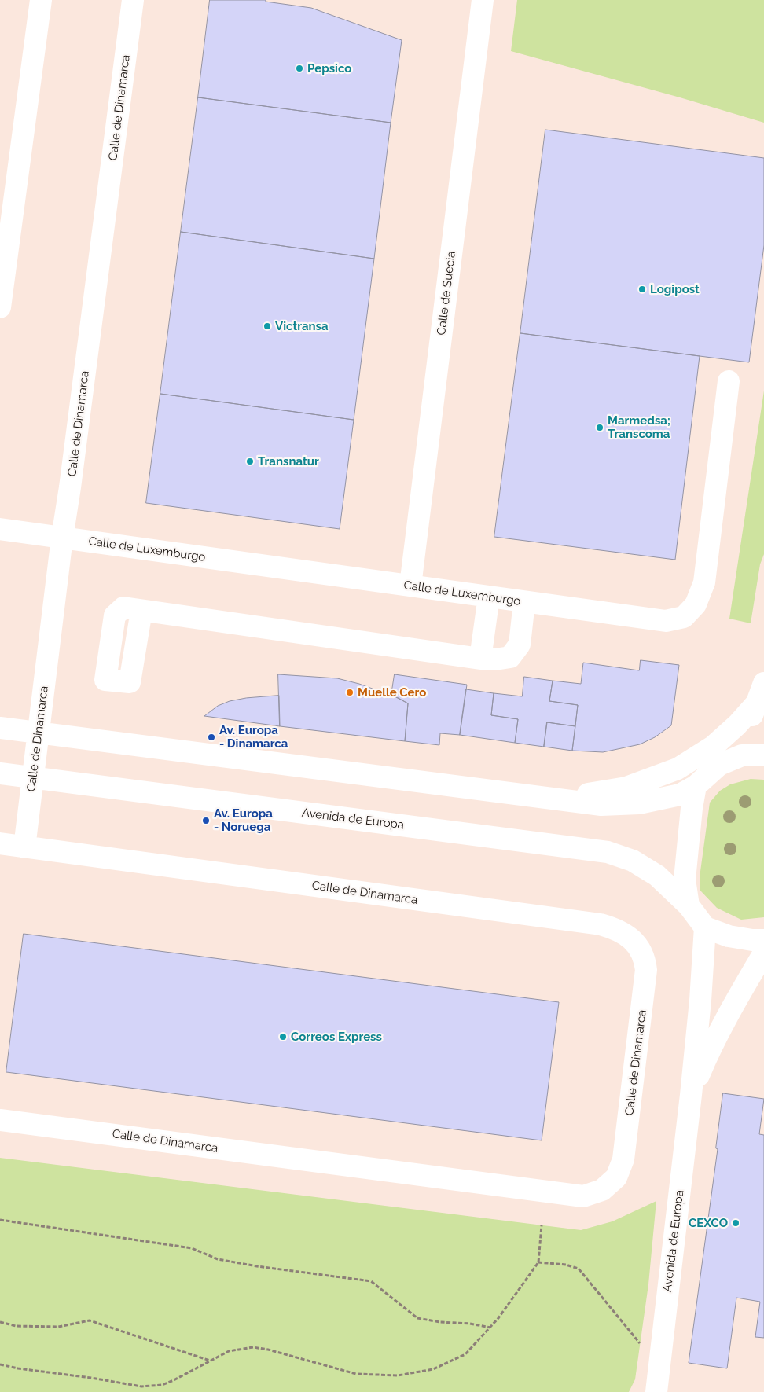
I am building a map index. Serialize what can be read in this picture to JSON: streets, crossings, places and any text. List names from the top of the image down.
{
  "streets": {
    "street": [
      "Calle de Dinamarca",
      "Calle de Suecia",
      "Calle de Luxemburgo",
      "Avenida de Europa"
    ]
  },
  "crossings": [
    ["Calle de Dinamarca", "Calle de Luxemburgo"],
    ["Calle de Dinamarca", "Avenida de Europa"],
    ["Calle de Suecia", "Calle de Luxemburgo"]
  ],
  "places": [
    "Pepsico",
    "Logipost",
    "Victransa",
    "Marmedsa; Transcoma",
    "Transnatur",
    "Muelle Cero",
    "Av. Europa - Dinamarca",
    "Av. Europa - Noruega",
    "Correos Express",
    "CEXCO"
  ]
}
